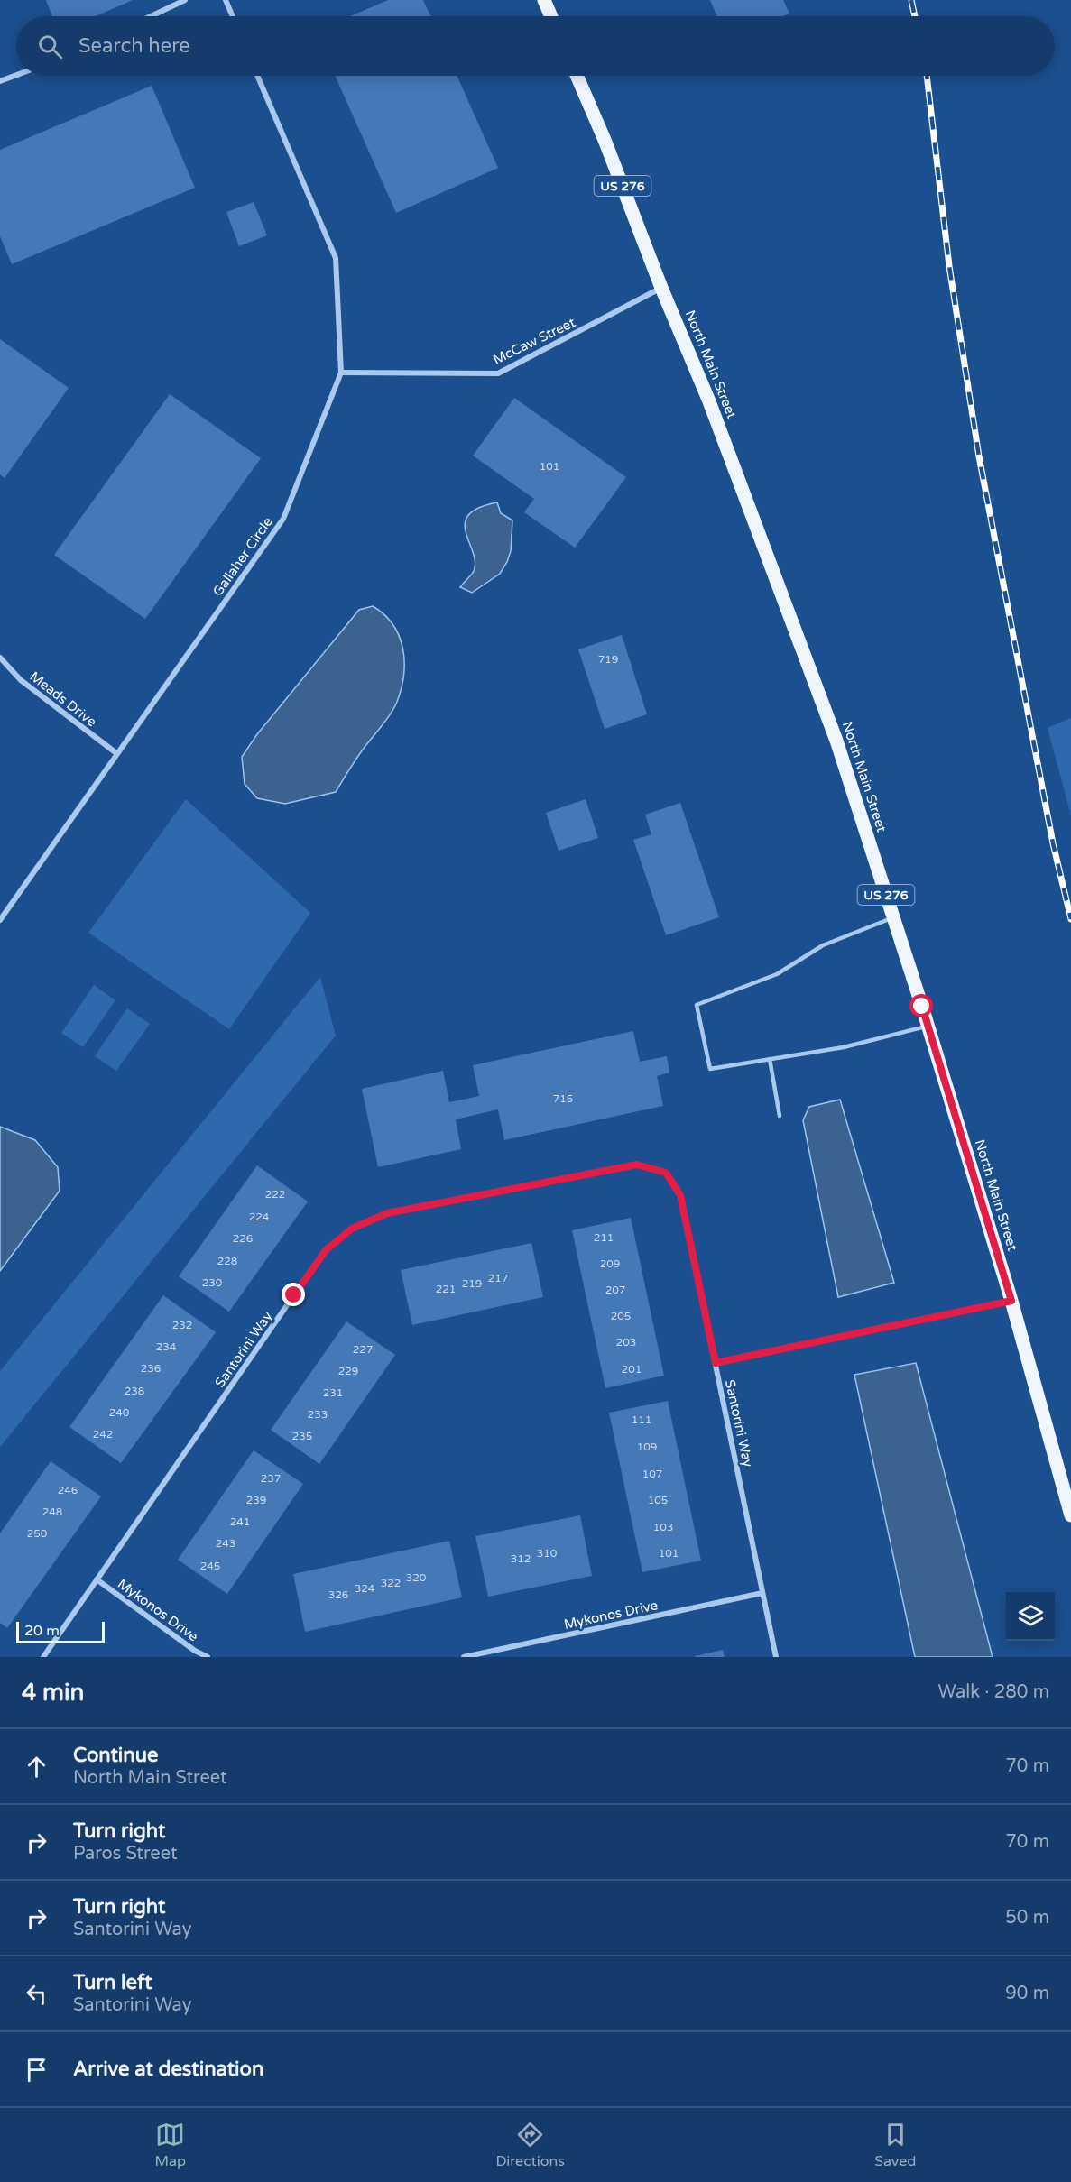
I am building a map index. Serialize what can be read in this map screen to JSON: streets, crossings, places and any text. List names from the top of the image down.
{
  "streets": {
    "main road": ["US 276", "North Main Street"],
    "street": [
      "McCaw Street",
      "Gallaher Circle",
      "Meads Drive",
      "Santorini Way",
      "Mykonos Drive"
    ]
  },
  "crossings": [
    ["McCaw Street", "North Main Street"],
    ["McCaw Street", "Gallaher Circle"],
    ["Gallaher Circle", "Meads Drive"],
    ["Santorini Way", "Mykonos Drive"]
  ],
  "house_numbers": [
    "101",
    "719",
    "715",
    "222",
    "224",
    "211",
    "226",
    "228",
    "209",
    "217",
    "230",
    "219",
    "221",
    "207",
    "205",
    "232",
    "203",
    "234",
    "227",
    "236",
    "201",
    "229",
    "238",
    "231",
    "240",
    "233",
    "111",
    "242",
    "235",
    "109",
    "107",
    "237",
    "246",
    "239",
    "105",
    "248",
    "241",
    "103",
    "250",
    "243",
    "310",
    "101",
    "312",
    "245",
    "320",
    "322",
    "324",
    "326"
  ],
  "scale_bar": "20 m",
  "page": {
    "search": "Search here",
    "scale": "20 m",
    "heading": ["4 min", "Walk · 280 m"],
    "list": [
      ["Continue", "North Main Street", "70 m"],
      ["Turn right", "Paros Street", "70 m"],
      ["Turn right", "Santorini Way", "50 m"],
      ["Turn left", "Santorini Way", "90 m"],
      "Arrive at destination"
    ],
    "nav": ["Map", "Directions", "Saved"]
  }
}
